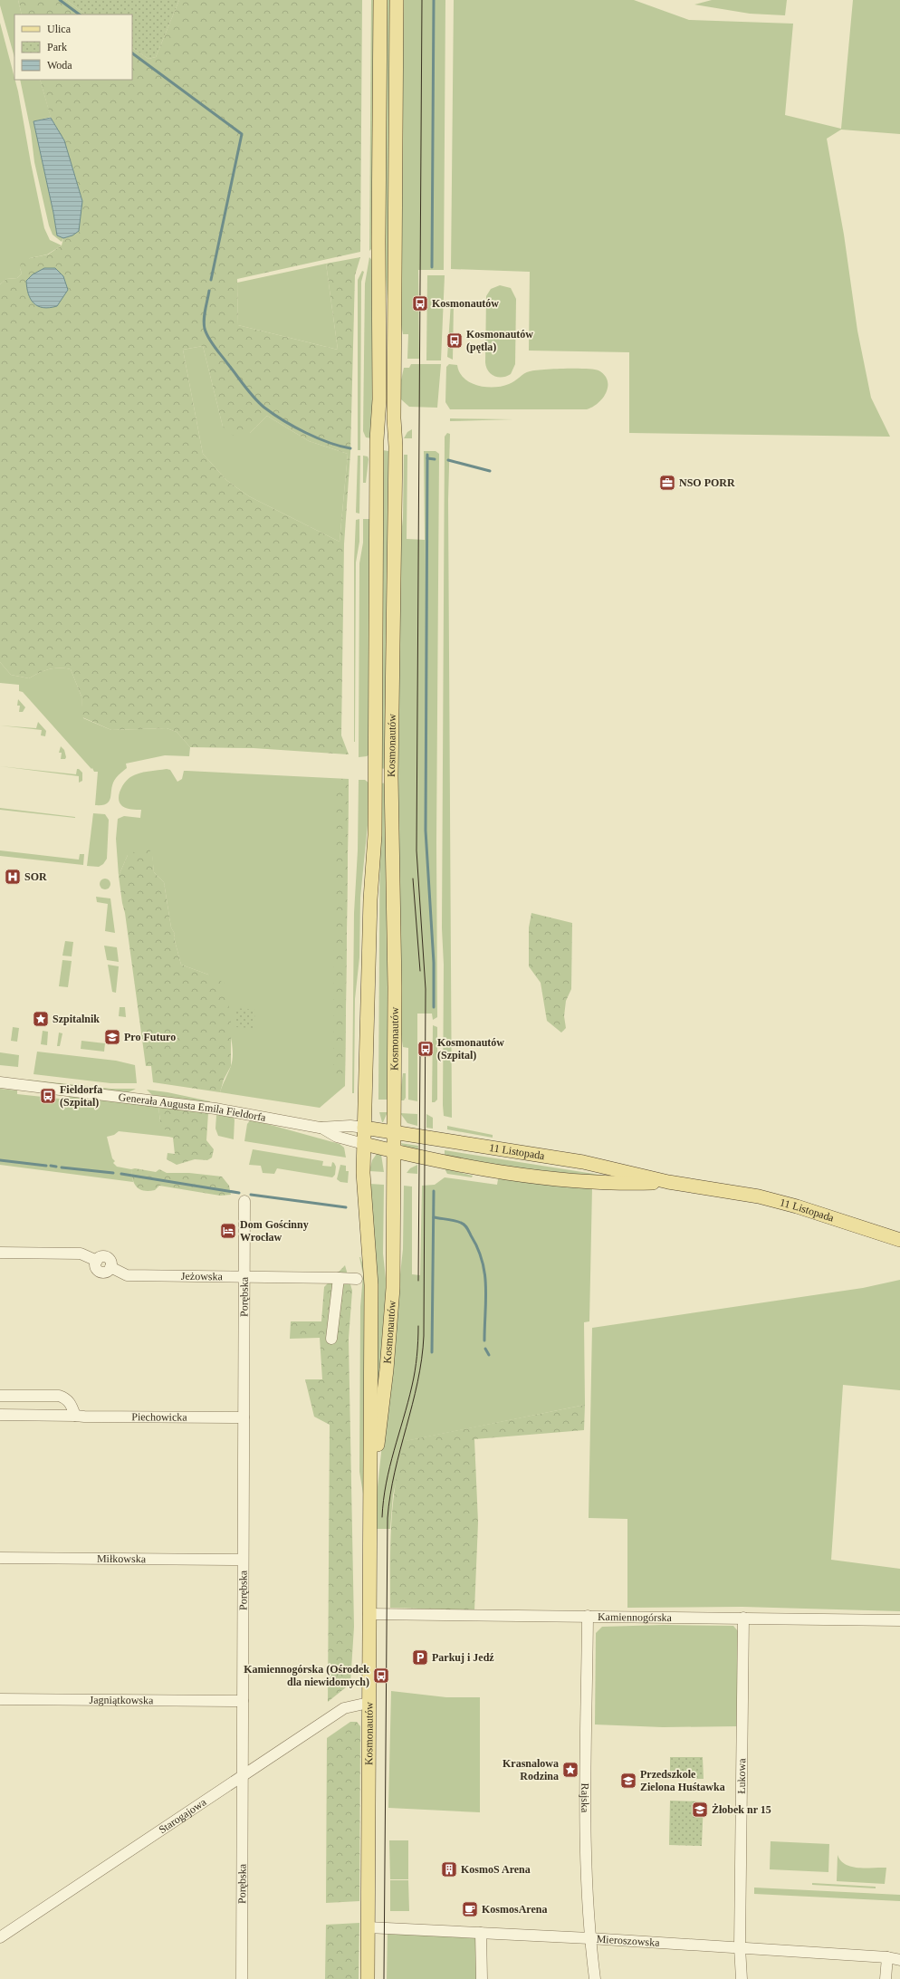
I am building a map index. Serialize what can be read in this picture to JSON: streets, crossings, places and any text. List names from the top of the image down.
{
  "streets": {
    "main road": ["Kosmonautów", "11 Listopada"],
    "street": [
      "Generała Augusta Emila Fieldorfa",
      "Jeżowska",
      "Porębska",
      "Piechowicka",
      "Miłkowska",
      "Kamiennogórska",
      "Jagniątkowska",
      "Łukowa",
      "Rajska",
      "Starogajowa",
      "Mieroszowska"
    ]
  },
  "crossings": [
    ["Kosmonautów", "Generała Augusta Emila Fieldorfa"],
    ["Kosmonautów", "11 Listopada"],
    ["Kosmonautów", "Kamiennogórska"],
    ["Kosmonautów", "Starogajowa"],
    ["Kosmonautów", "Mieroszowska"],
    ["Generała Augusta Emila Fieldorfa", "11 Listopada"],
    ["Jeżowska", "Porębska"],
    ["Porębska", "Piechowicka"],
    ["Porębska", "Miłkowska"],
    ["Porębska", "Jagniątkowska"],
    ["Porębska", "Starogajowa"],
    ["Kamiennogórska", "Łukowa"],
    ["Kamiennogórska", "Rajska"],
    ["Łukowa", "Mieroszowska"],
    ["Rajska", "Mieroszowska"]
  ],
  "places": {
    "bus stop": [
      "Kosmonautów",
      "Kosmonautów (pętla)",
      "Kosmonautów (Szpital)",
      "Fieldorfa (Szpital)",
      "Kamiennogórska (Ośrodek dla niewidomych)"
    ],
    "office": ["NSO PORR"],
    "hospital": ["SOR"],
    "place": ["Szpitalnik", "Krasnalowa Rodzina"],
    "school or university": ["Pro Futuro", "Przedszkole Zielona Huśtawka", "Żłobek nr 15"],
    "hotel": ["Dom Gościnny Wrocław"],
    "parking": ["Parkuj i Jedź"],
    "building": ["KosmoS Arena"],
    "cafe": ["KosmosArena"]
  },
  "legend": ["Ulica", "Park", "Woda"]
}
